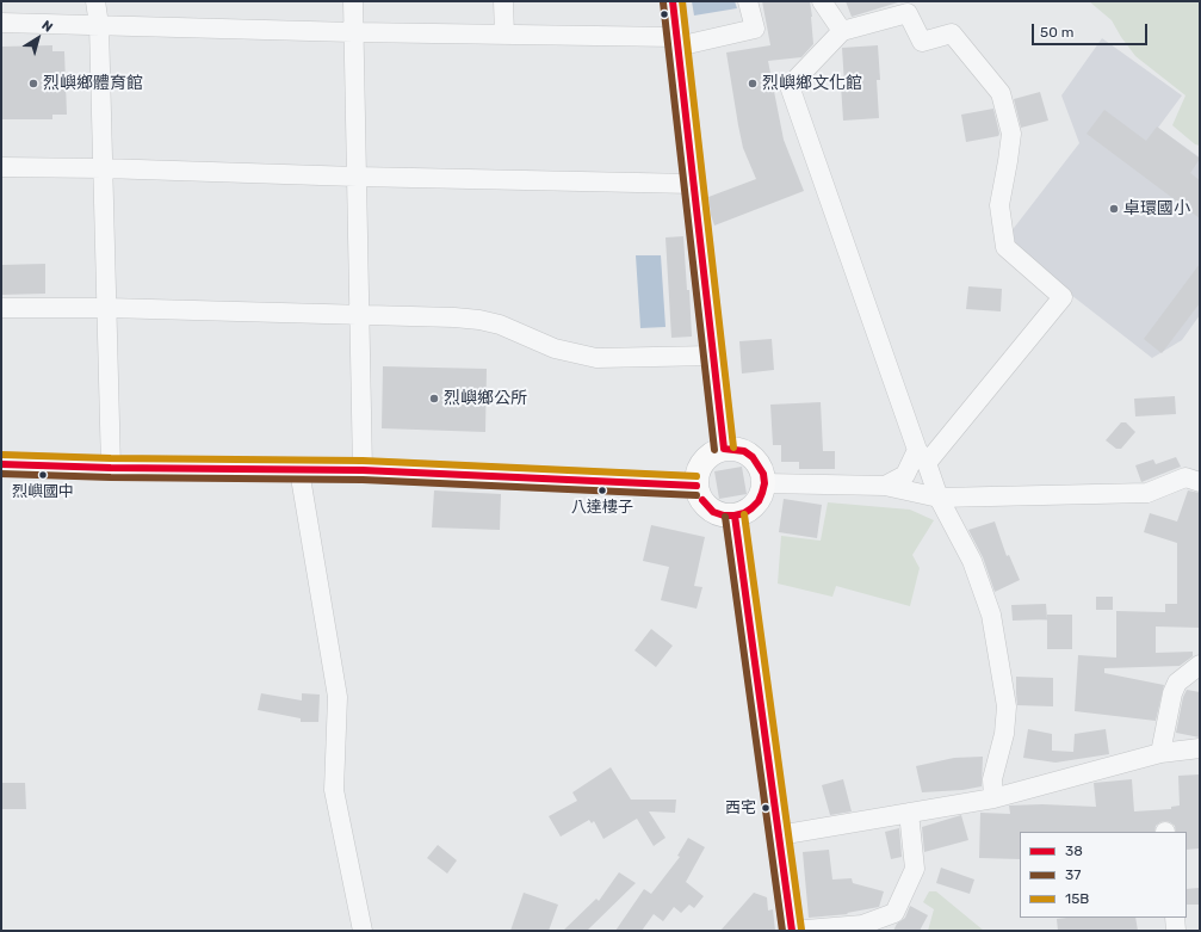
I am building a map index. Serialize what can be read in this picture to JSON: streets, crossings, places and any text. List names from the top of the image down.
{
  "places": [
    "烈嶼鄉體育館",
    "烈嶼鄉文化館",
    "卓環國小",
    "烈嶼鄉公所",
    "烈嶼國中",
    "八達樓子",
    "西宅"
  ],
  "lines": ["transit line 38", "transit line 15B", "transit line 37"],
  "legend": ["38", "37", "15B"],
  "scale_bar": "50 m",
  "north": "top right"
}
